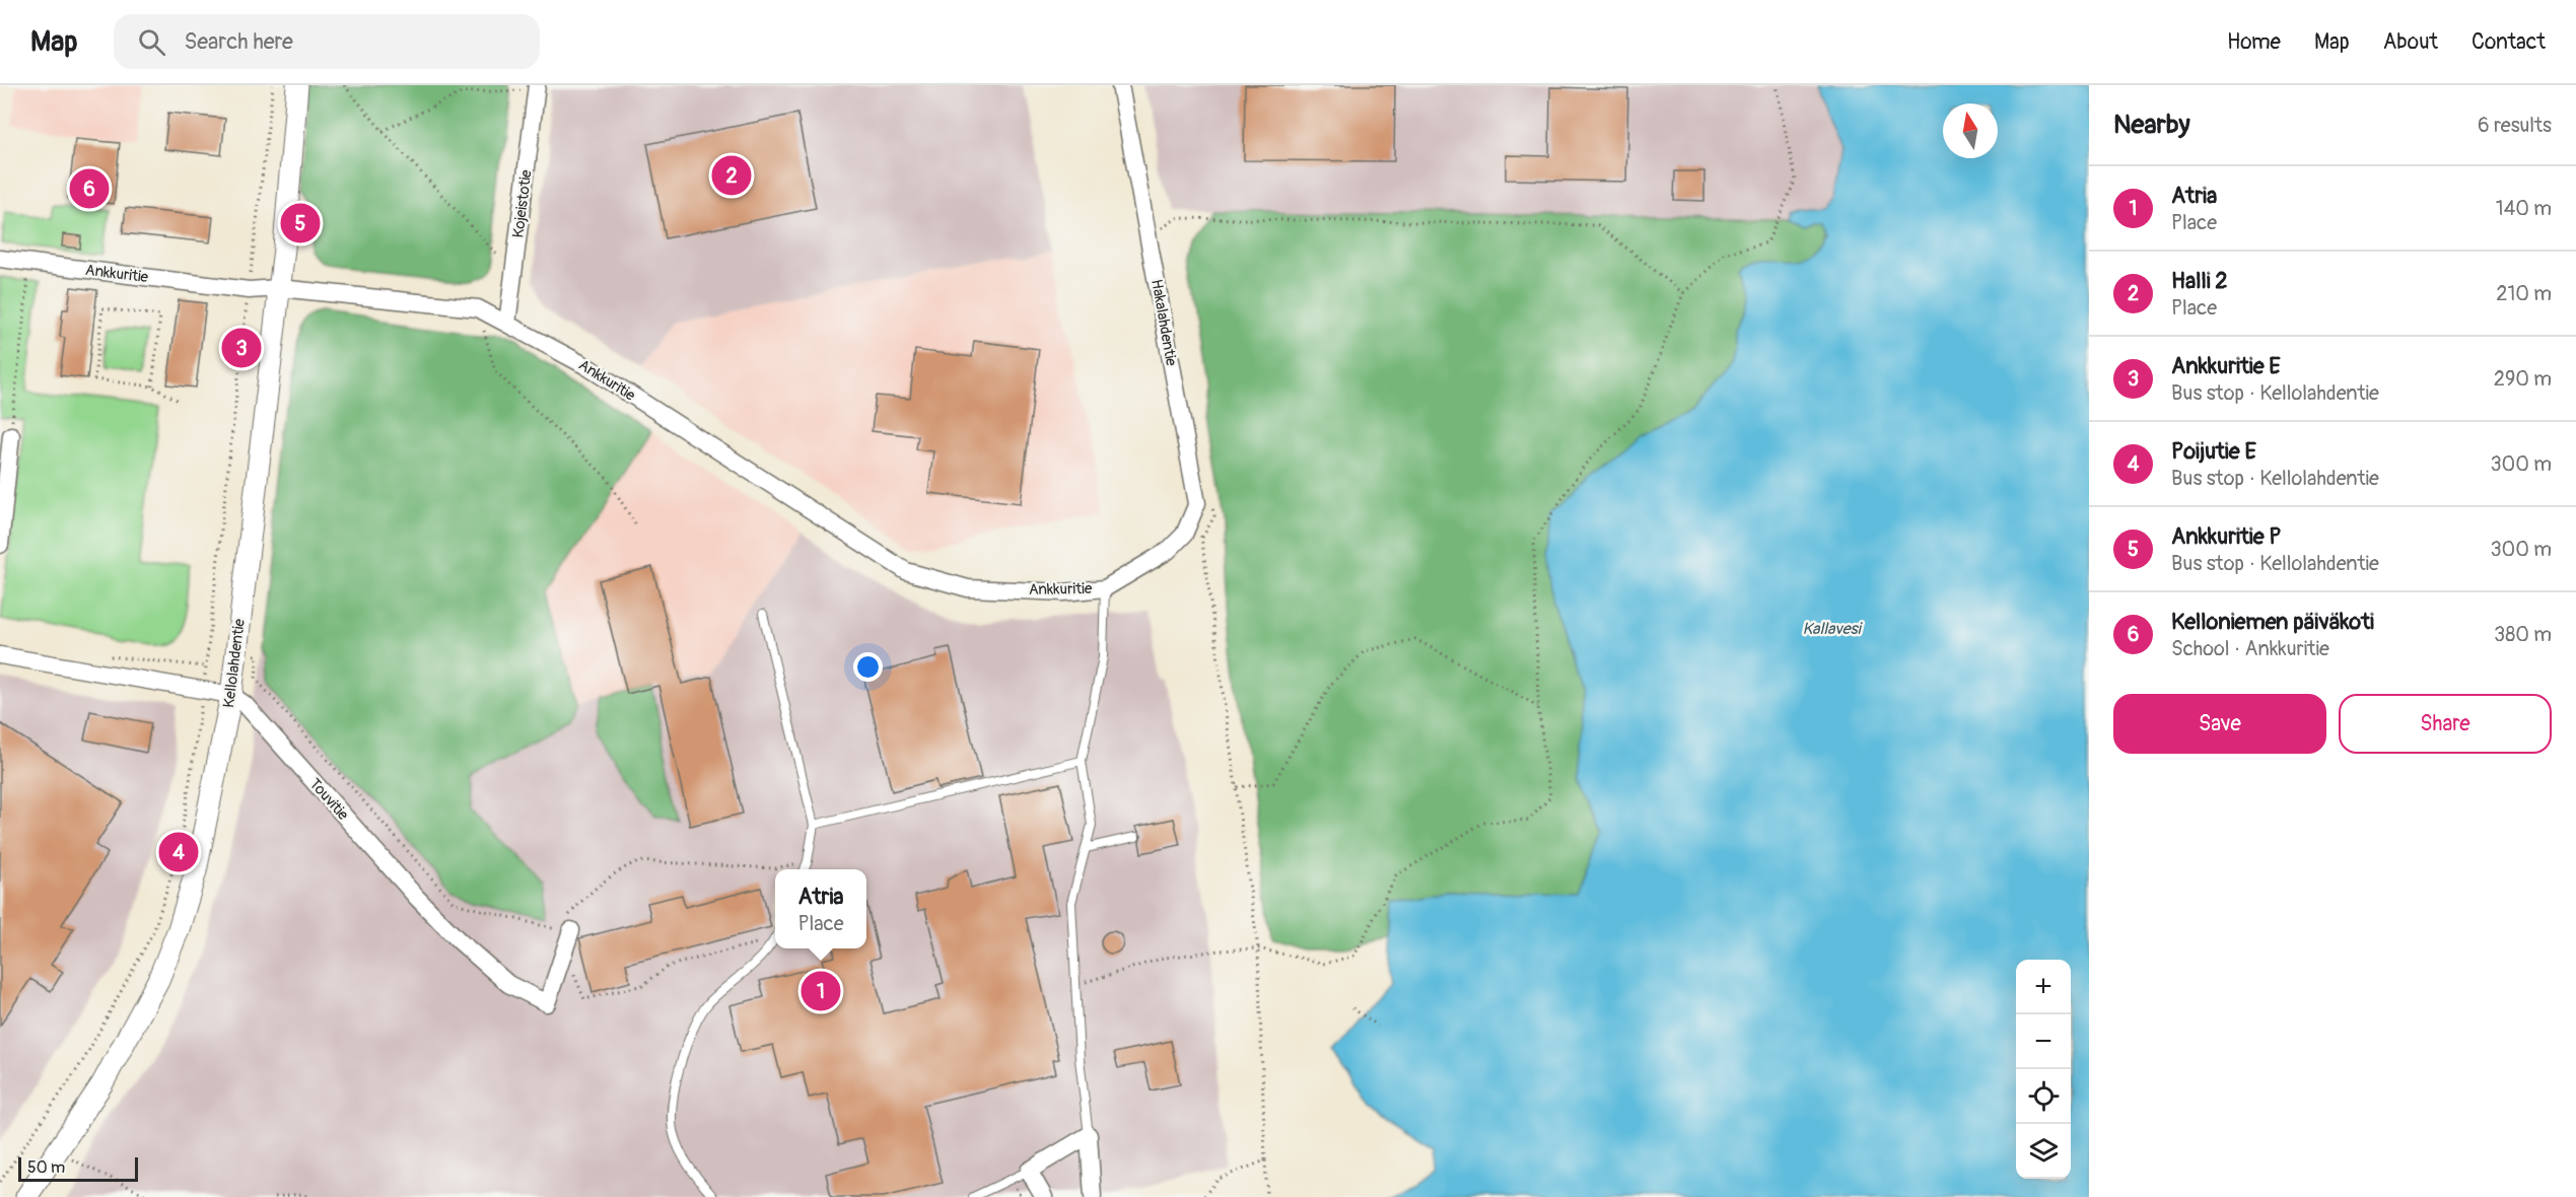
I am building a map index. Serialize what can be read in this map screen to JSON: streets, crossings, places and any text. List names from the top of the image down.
{
  "streets": {
    "street": [
      "Kojeistotie",
      "Ankkuritie",
      "Hakalahdentie",
      "Kellolahdentie",
      "Touvitie"
    ]
  },
  "crossings": [
    ["Kojeistotie", "Ankkuritie"],
    ["Ankkuritie", "Hakalahdentie"],
    ["Ankkuritie", "Kellolahdentie"],
    ["Kellolahdentie", "Touvitie"]
  ],
  "water": ["Kallavesi"],
  "scale_bar": "50 m",
  "north": "top",
  "page": {
    "header": "Map",
    "search": "Search here",
    "nav": [
      "Home",
      "Map",
      "About",
      "Contact"
    ],
    "heading": ["Nearby", "6 results"],
    "pins": [
      "2",
      "6",
      "5",
      "3",
      "4",
      "1"
    ],
    "list": [
      {
        "mark": "1",
        "name": "Atria",
        "note": "Place",
        "value": "140 m"
      },
      {
        "mark": "2",
        "name": "Halli 2",
        "note": "Place",
        "value": "210 m"
      },
      {
        "mark": "3",
        "name": "Ankkuritie E",
        "note": "Bus stop · Kellolahdentie",
        "value": "290 m"
      },
      {
        "mark": "4",
        "name": "Poijutie E",
        "note": "Bus stop · Kellolahdentie",
        "value": "300 m"
      },
      {
        "mark": "5",
        "name": "Ankkuritie P",
        "note": "Bus stop · Kellolahdentie",
        "value": "300 m"
      },
      {
        "mark": "6",
        "name": "Kelloniemen päiväkoti",
        "note": "School · Ankkuritie",
        "value": "380 m"
      }
    ],
    "buttons": ["Save", "Share"],
    "popup": ["Atria", "Place"],
    "map_buttons": ["+", "−"],
    "scale": "50 m"
  }
}
